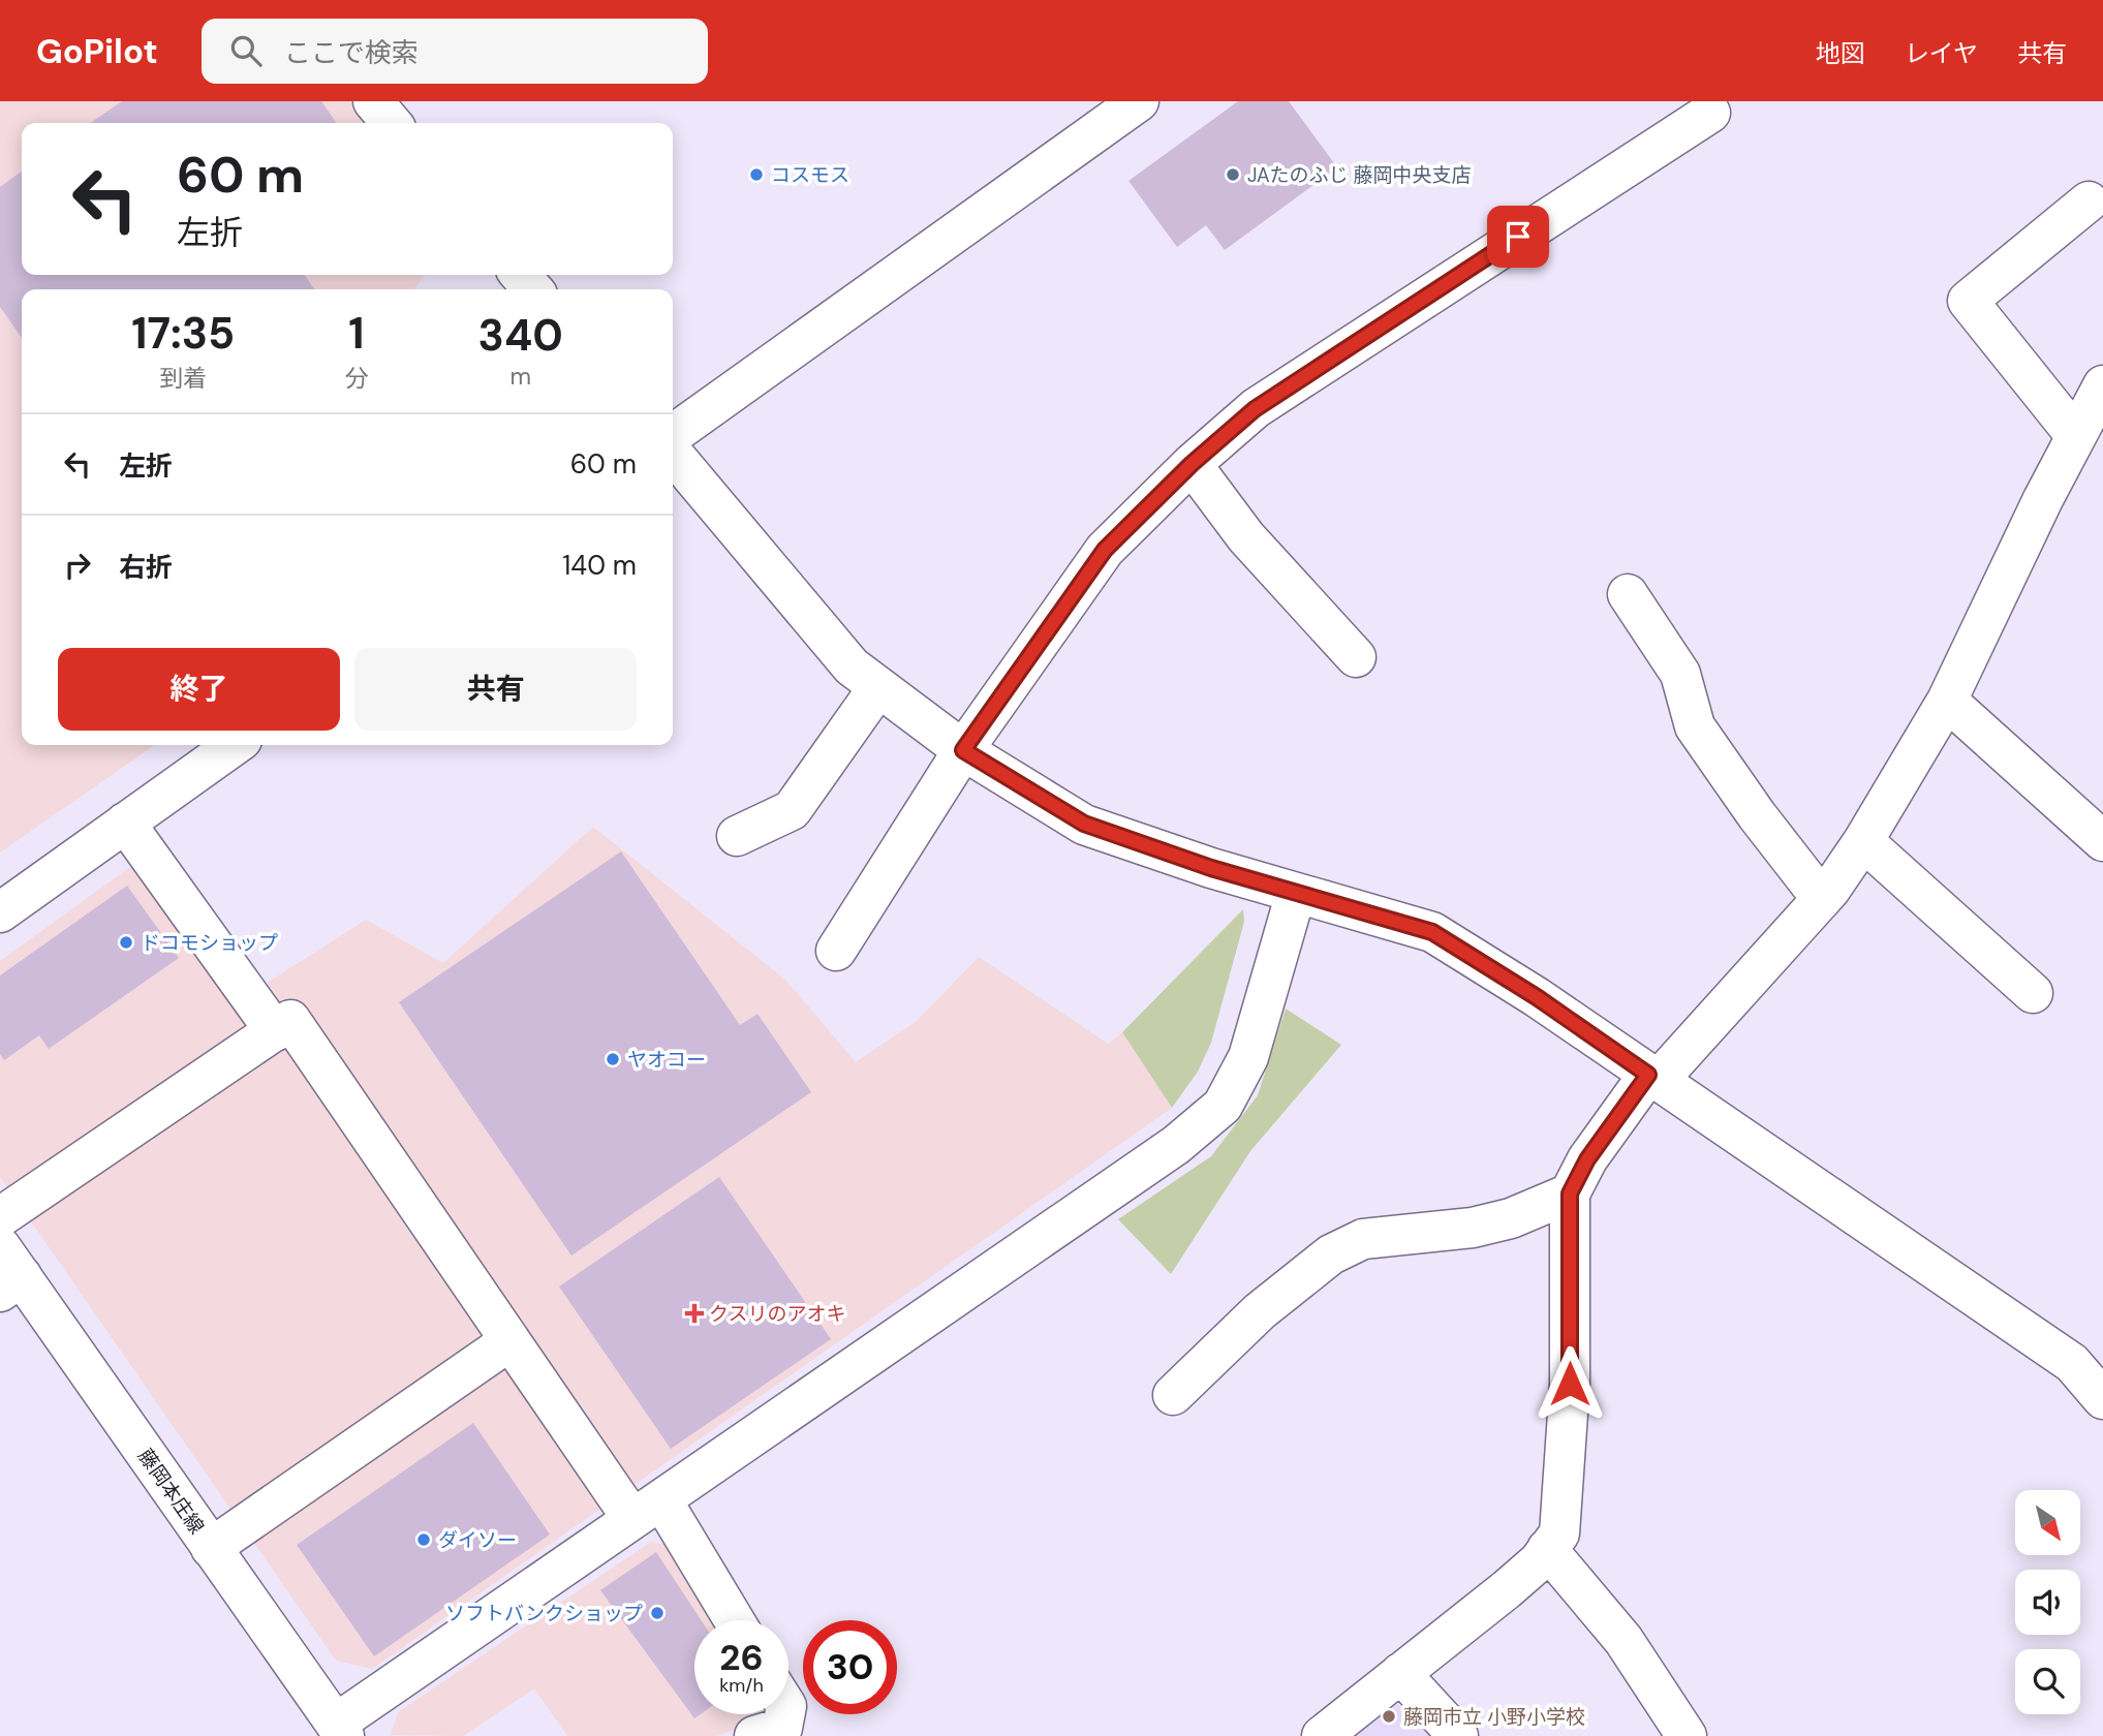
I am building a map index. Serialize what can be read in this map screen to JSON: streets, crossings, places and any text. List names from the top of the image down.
{
  "streets": {
    "street": ["藤岡本庄線"]
  },
  "places": {
    "other": [
      "コスモス",
      "JAたのふじ 藤岡中央支店",
      "ドコモショップ",
      "ヤオコー",
      "ダイソー",
      "ソフトバンクショップ",
      "藤岡市立 小野小学校"
    ],
    "health": ["クスリのアオキ"]
  },
  "north": "bottom right",
  "page": {
    "header": "GoPilot",
    "search": "ここで検索",
    "nav": ["地図", "レイヤ", "共有"],
    "turn": ["60 m", "左折"],
    "eta": [
      "17:35",
      "到着",
      "1",
      "分",
      "340",
      "m"
    ],
    "list": [
      {
        "name": "左折",
        "value": "60 m"
      },
      {
        "name": "右折",
        "value": "140 m"
      }
    ],
    "buttons": ["終了", "共有"],
    "speed": "26 km/h",
    "limit": "30"
  }
}
